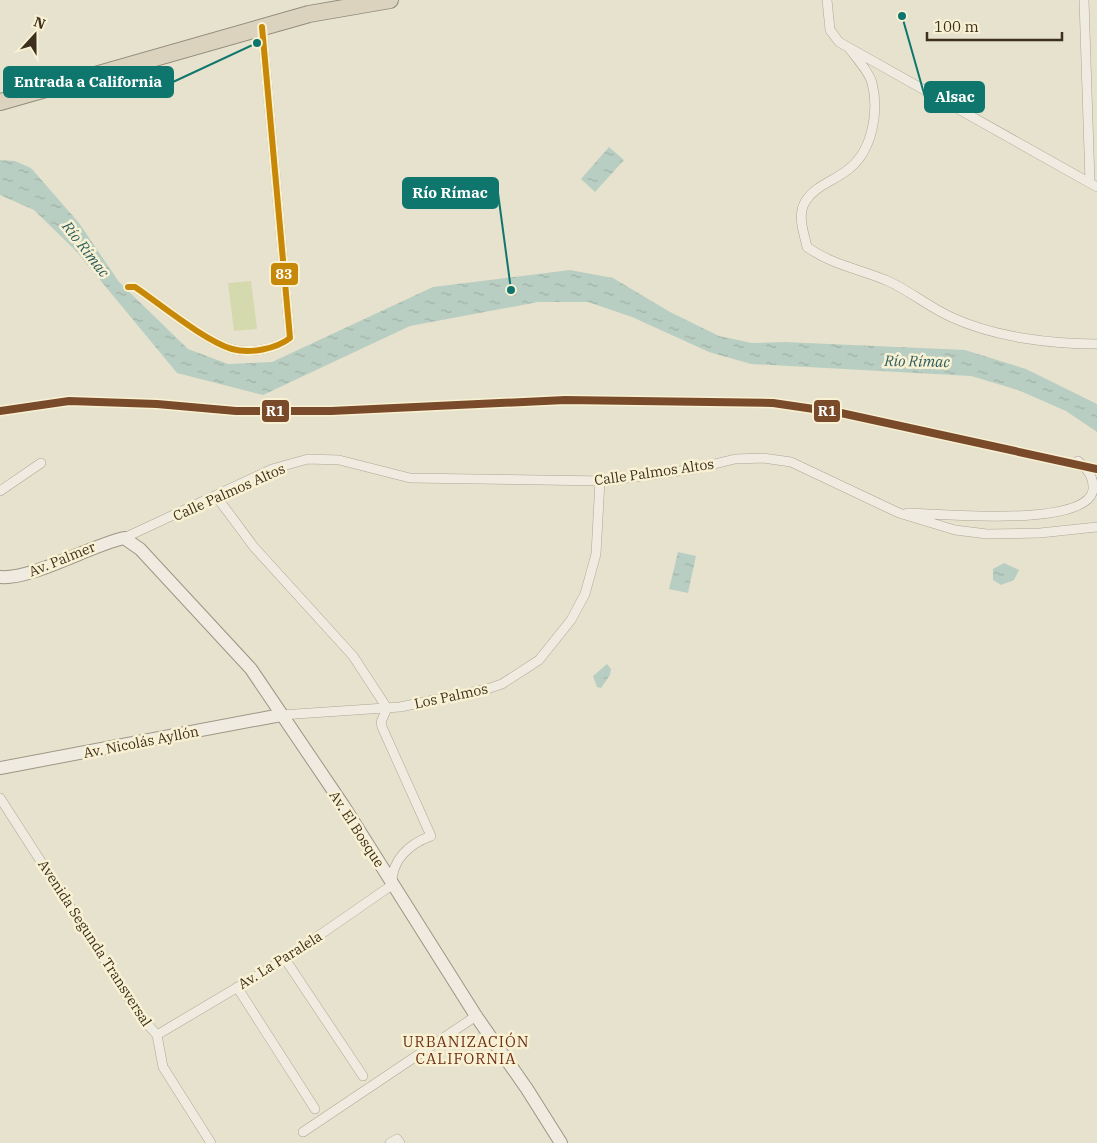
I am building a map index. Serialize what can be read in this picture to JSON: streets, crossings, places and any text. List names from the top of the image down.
{
  "streets": {
    "street": [
      "Calle Palmos Altos",
      "Av. Palmer",
      "Los Palmos",
      "Av. Nicolás Ayllón",
      "Av. El Bosque",
      "Avenida Segunda Transversal",
      "Av. La Paralela"
    ]
  },
  "crossings": [
    ["Calle Palmos Altos", "Av. Palmer"],
    ["Calle Palmos Altos", "Los Palmos"],
    ["Calle Palmos Altos", "Av. El Bosque"],
    ["Av. Palmer", "Av. El Bosque"],
    ["Los Palmos", "Av. Nicolás Ayllón"],
    ["Los Palmos", "Av. El Bosque"],
    ["Av. Nicolás Ayllón", "Av. El Bosque"],
    ["Av. El Bosque", "Av. La Paralela"],
    ["Avenida Segunda Transversal", "Av. La Paralela"]
  ],
  "districts": ["URBANIZACIÓN CALIFORNIA"],
  "water": ["Río Rímac"],
  "places": ["Alsac", "Entrada a California", "Río Rímac"],
  "lines": ["transit line 83", "transit line R1"],
  "scale_bar": "100 m",
  "north": "top"
}
